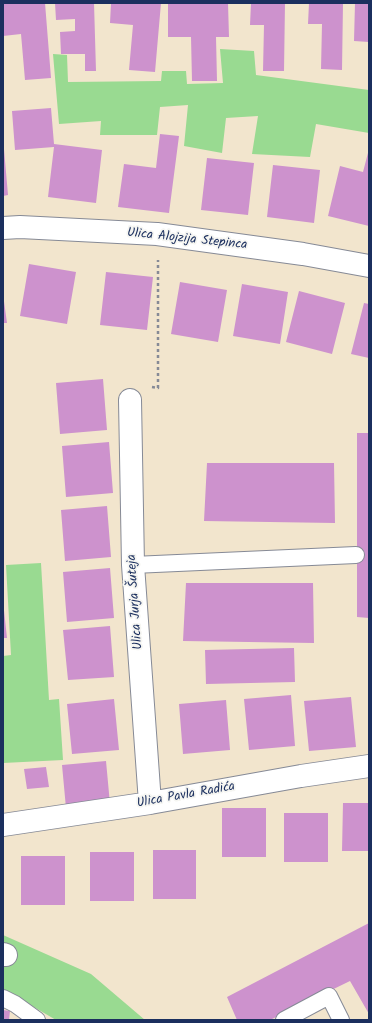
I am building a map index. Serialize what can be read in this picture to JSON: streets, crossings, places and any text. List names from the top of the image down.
{
  "streets": {
    "street": ["Ulica Alojzija Stepinca", "Ulica Jurja Šuteja", "Ulica Pavla Radića"]
  },
  "crossings": [
    ["Ulica Jurja Šuteja", "Ulica Pavla Radića"]
  ]
}
